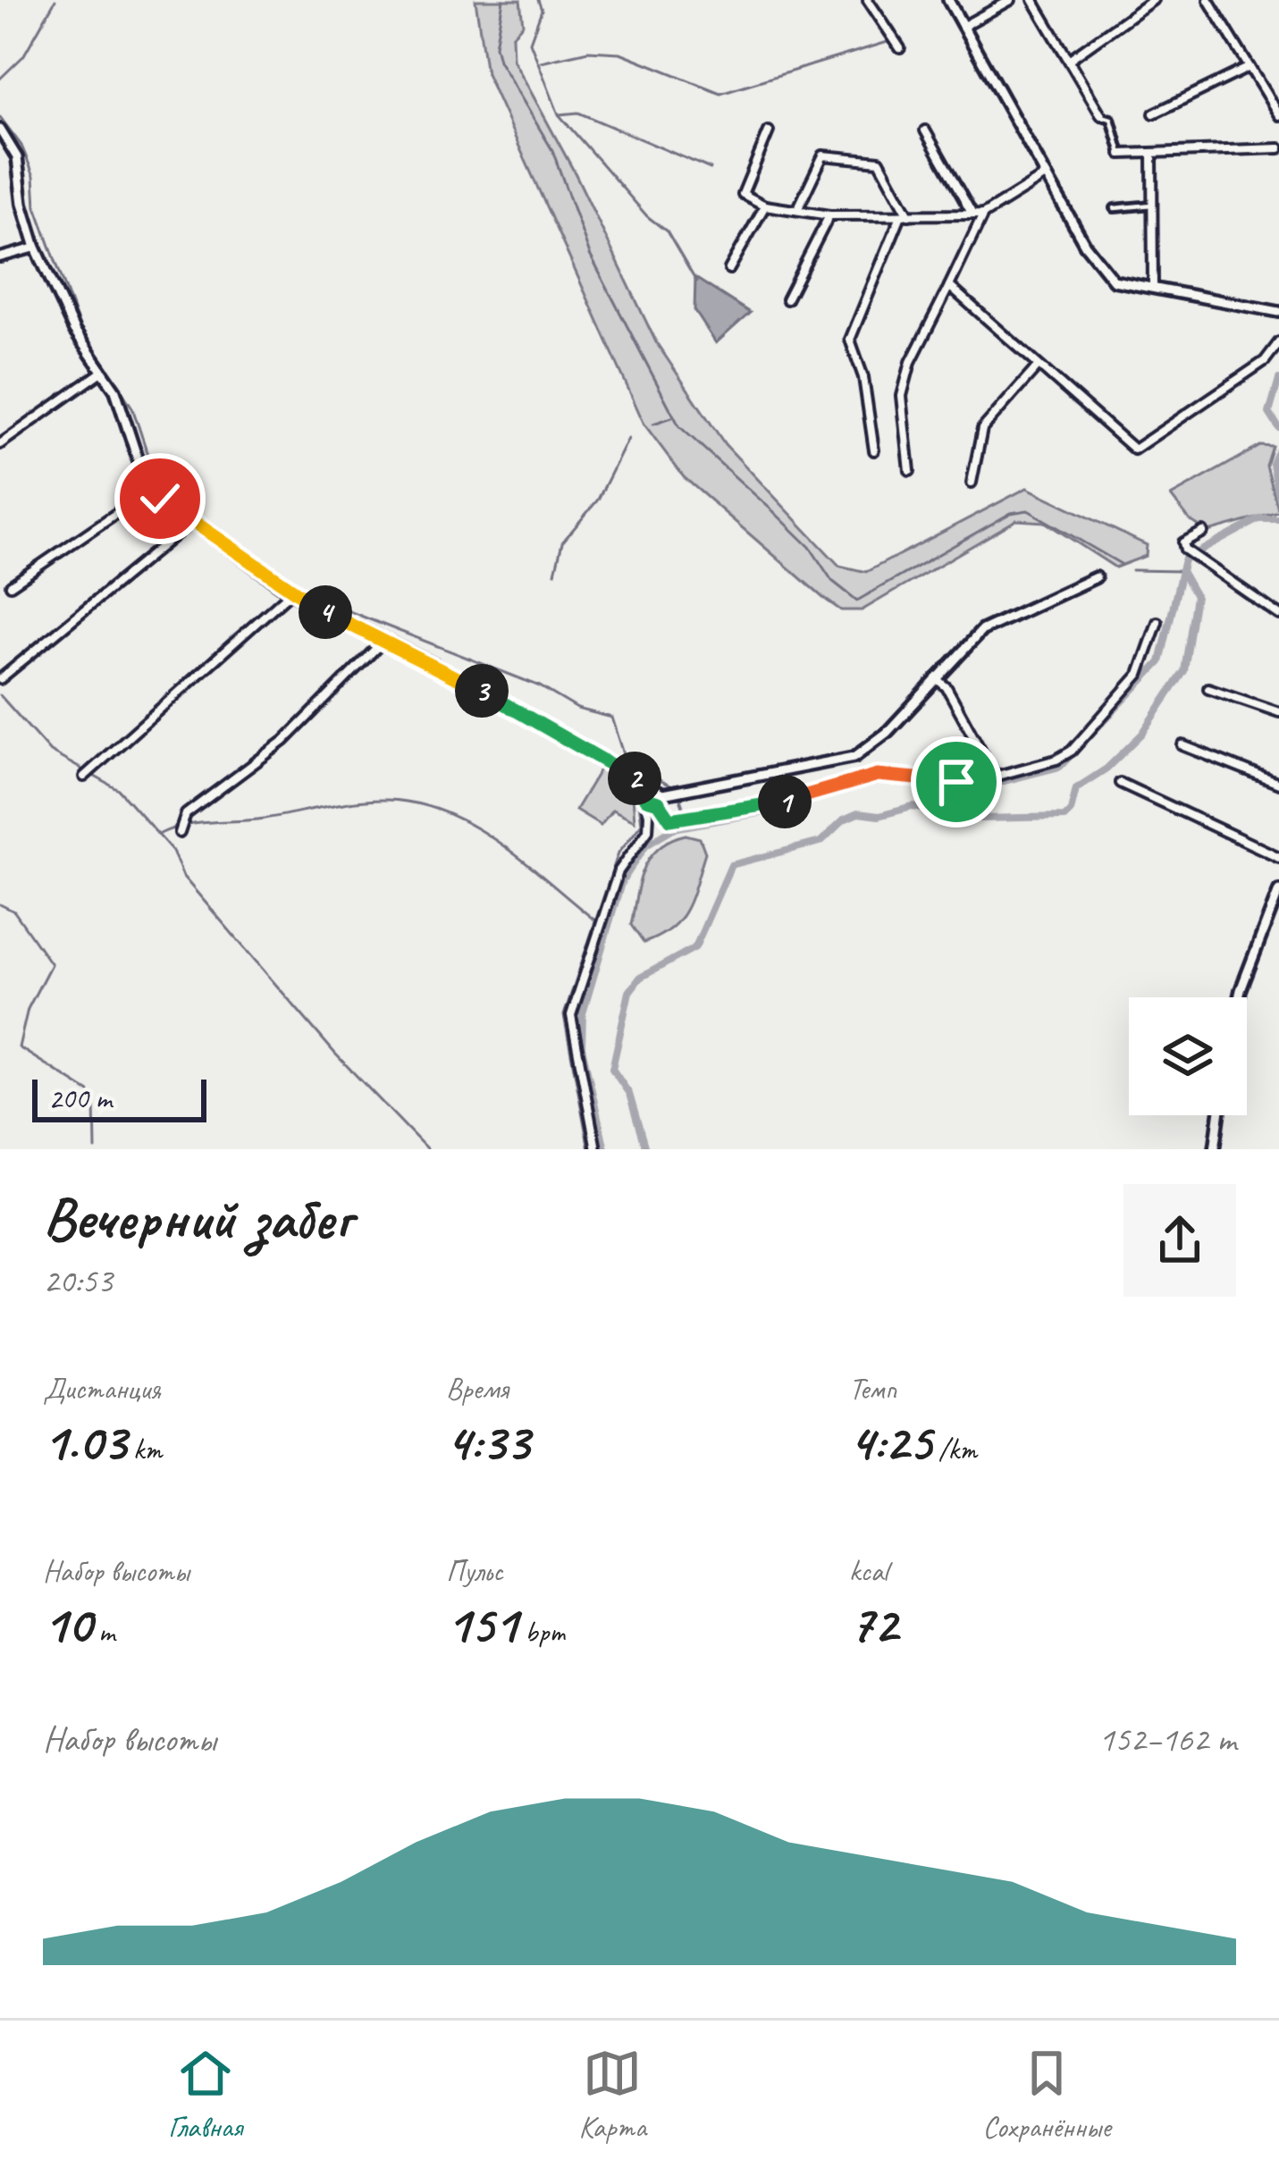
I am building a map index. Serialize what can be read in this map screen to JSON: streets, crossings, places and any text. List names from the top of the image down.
{
  "scale_bar": "200 m",
  "page": {
    "pins": [
      "4",
      "3",
      "2",
      "1"
    ],
    "scale": "200 m",
    "heading": ["Вечерний забег", "20:53"],
    "stats": [
      ["Дистанция", "1.03 km"],
      ["Время", "4:33"],
      ["Темп", "4:25 /km"],
      ["Набор высоты", "10 m"],
      ["Пульс", "151 bpm"],
      ["kcal", "72"]
    ],
    "chart": ["Набор высоты", "152–162 m"],
    "tabs": ["Главная", "Карта", "Сохранённые"]
  }
}
